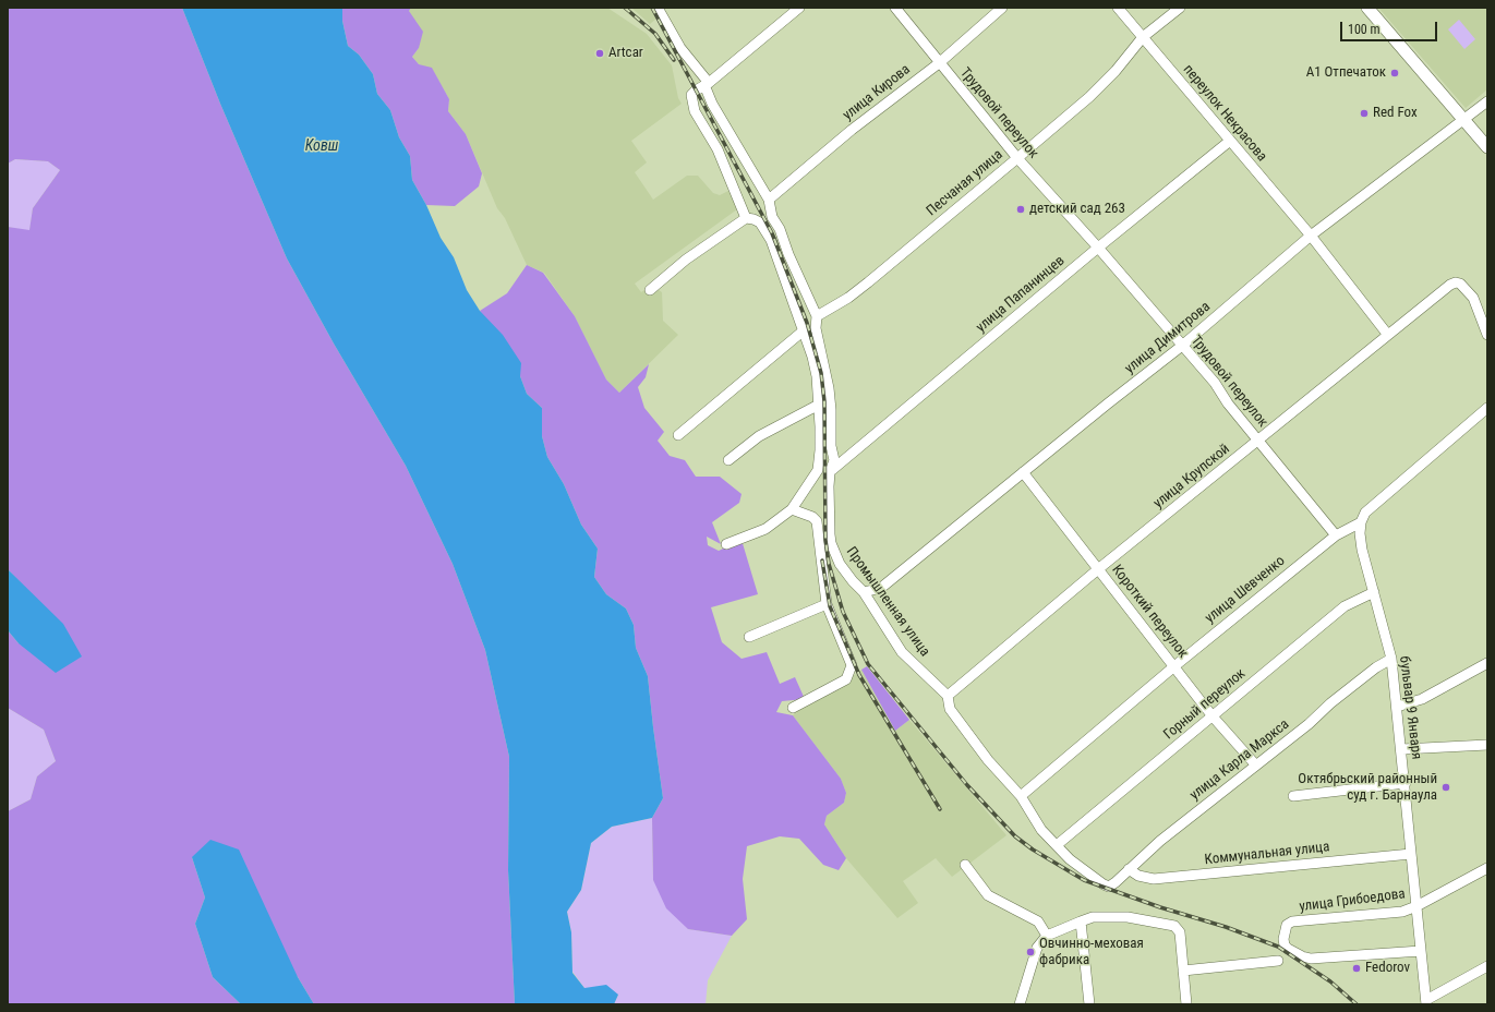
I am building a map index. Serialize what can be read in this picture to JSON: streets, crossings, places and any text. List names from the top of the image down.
{
  "streets": {
    "street": [
      "улица Кирова",
      "Трудовой переулок",
      "переулок Некрасова",
      "Песчаная улица",
      "улица Папанинцев",
      "улица Димитрова",
      "улица Крупской",
      "улица Шевченко",
      "Промышленная улица",
      "Короткий переулок",
      "Горный переулок",
      "бульвар 9 Января",
      "улица Карла Маркса",
      "Коммунальная улица",
      "улица Грибоедова"
    ]
  },
  "crossings": [
    ["улица Кирова", "Трудовой переулок"],
    ["Трудовой переулок", "Песчаная улица"],
    ["Трудовой переулок", "улица Папанинцев"],
    ["Трудовой переулок", "улица Димитрова"],
    ["Трудовой переулок", "улица Крупской"],
    ["Трудовой переулок", "улица Шевченко"],
    ["переулок Некрасова", "Песчаная улица"],
    ["переулок Некрасова", "улица Папанинцев"],
    ["переулок Некрасова", "улица Димитрова"],
    ["переулок Некрасова", "улица Крупской"],
    ["Песчаная улица", "Промышленная улица"],
    ["улица Папанинцев", "Промышленная улица"],
    ["улица Димитрова", "Промышленная улица"],
    ["улица Димитрова", "Короткий переулок"],
    ["улица Крупской", "Промышленная улица"],
    ["улица Крупской", "Короткий переулок"],
    ["улица Шевченко", "Промышленная улица"],
    ["улица Шевченко", "Короткий переулок"],
    ["улица Шевченко", "бульвар 9 Января"],
    ["Промышленная улица", "Горный переулок"],
    ["Промышленная улица", "улица Карла Маркса"],
    ["Короткий переулок", "Горный переулок"],
    ["Короткий переулок", "улица Карла Маркса"],
    ["Горный переулок", "бульвар 9 Января"],
    ["бульвар 9 Января", "улица Карла Маркса"],
    ["бульвар 9 Января", "Коммунальная улица"],
    ["бульвар 9 Января", "улица Грибоедова"],
    ["улица Карла Маркса", "Коммунальная улица"]
  ],
  "water": ["Ковш"],
  "places": [
    "Artcar",
    "А1 Отпечаток",
    "Red Fox",
    "детский сад 263",
    "Октябрьский районный суд г. Барнаула",
    "Овчинно-меховая фабрика",
    "Fedorov"
  ],
  "scale_bar": "100 m"
}
